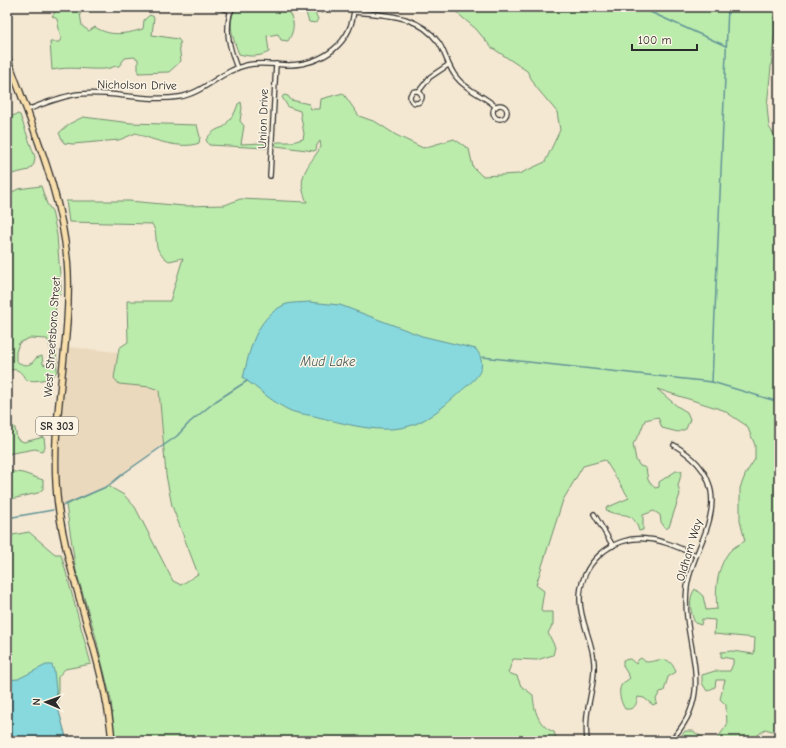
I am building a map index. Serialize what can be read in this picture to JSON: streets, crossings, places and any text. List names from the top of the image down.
{
  "streets": {
    "main road": ["West Streetsboro Street", "SR 303"],
    "street": ["Nicholson Drive", "Union Drive", "Oldham Way"]
  },
  "crossings": [
    ["Nicholson Drive", "Union Drive"],
    ["Nicholson Drive", "West Streetsboro Street"]
  ],
  "water": ["Mud Lake"],
  "scale_bar": "100 m",
  "north": "left"
}
